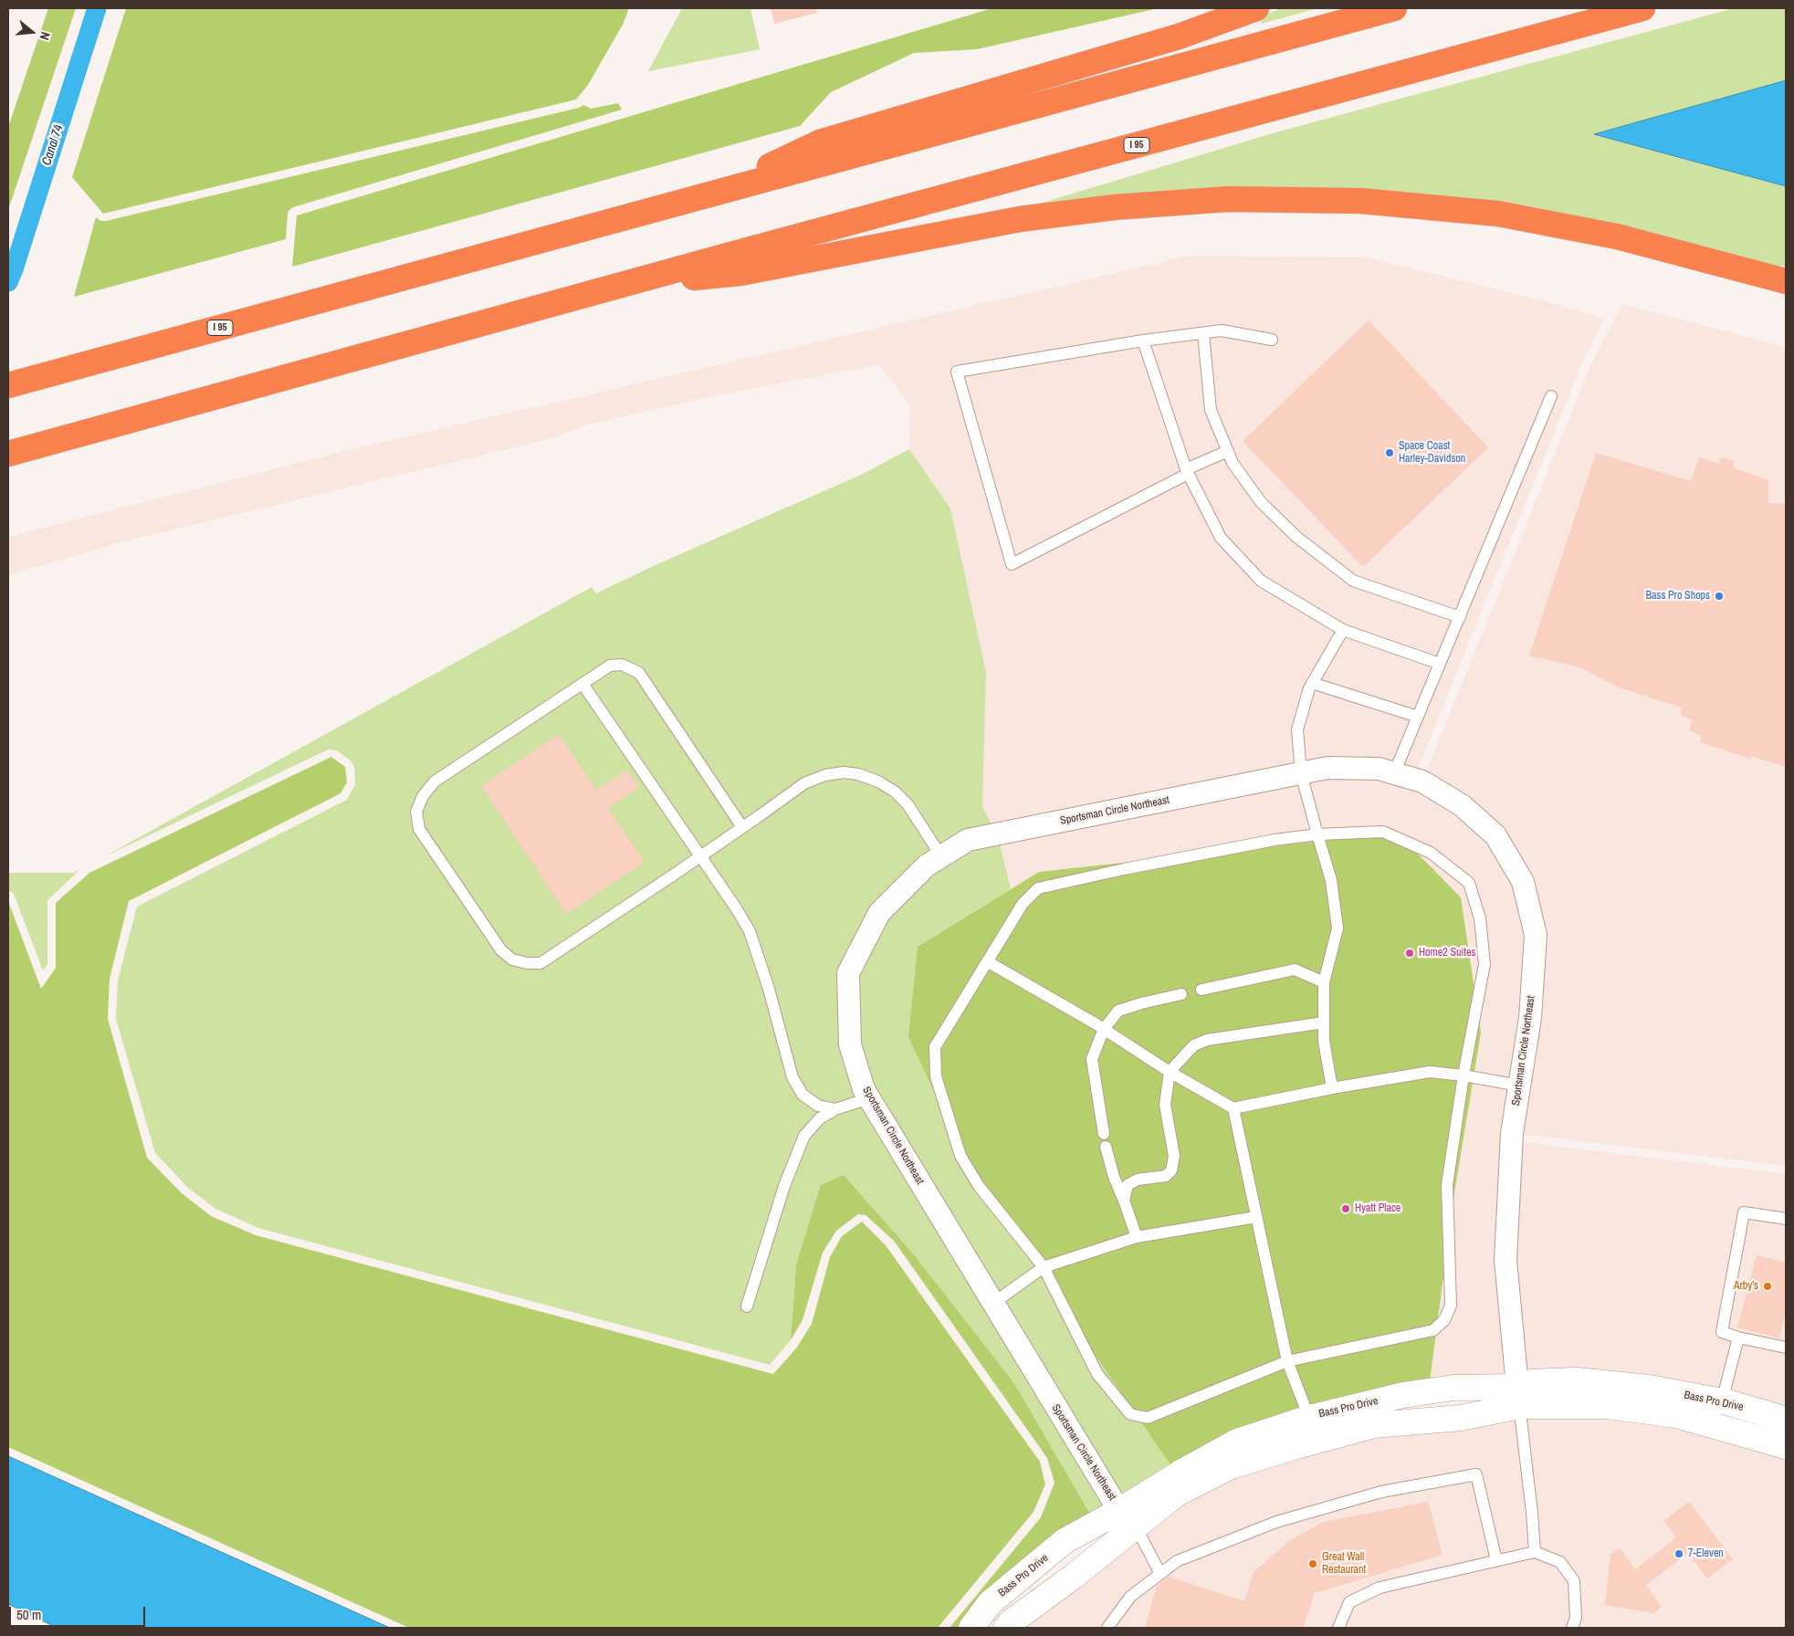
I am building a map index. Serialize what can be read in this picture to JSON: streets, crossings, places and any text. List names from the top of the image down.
{
  "streets": {
    "highway": ["I 95"],
    "street": ["Sportsman Circle Northeast", "Bass Pro Drive"]
  },
  "crossings": [
    ["Sportsman Circle Northeast", "Bass Pro Drive"]
  ],
  "water": ["Canal 74"],
  "places": [
    "Space Coast Harley-Davidson",
    "Bass Pro Shops",
    "Home2 Suites",
    "Hyatt Place",
    "Arby's",
    "7-Eleven",
    "Great Wall Restaurant"
  ],
  "scale_bar": "50 m",
  "north": "right"
}
